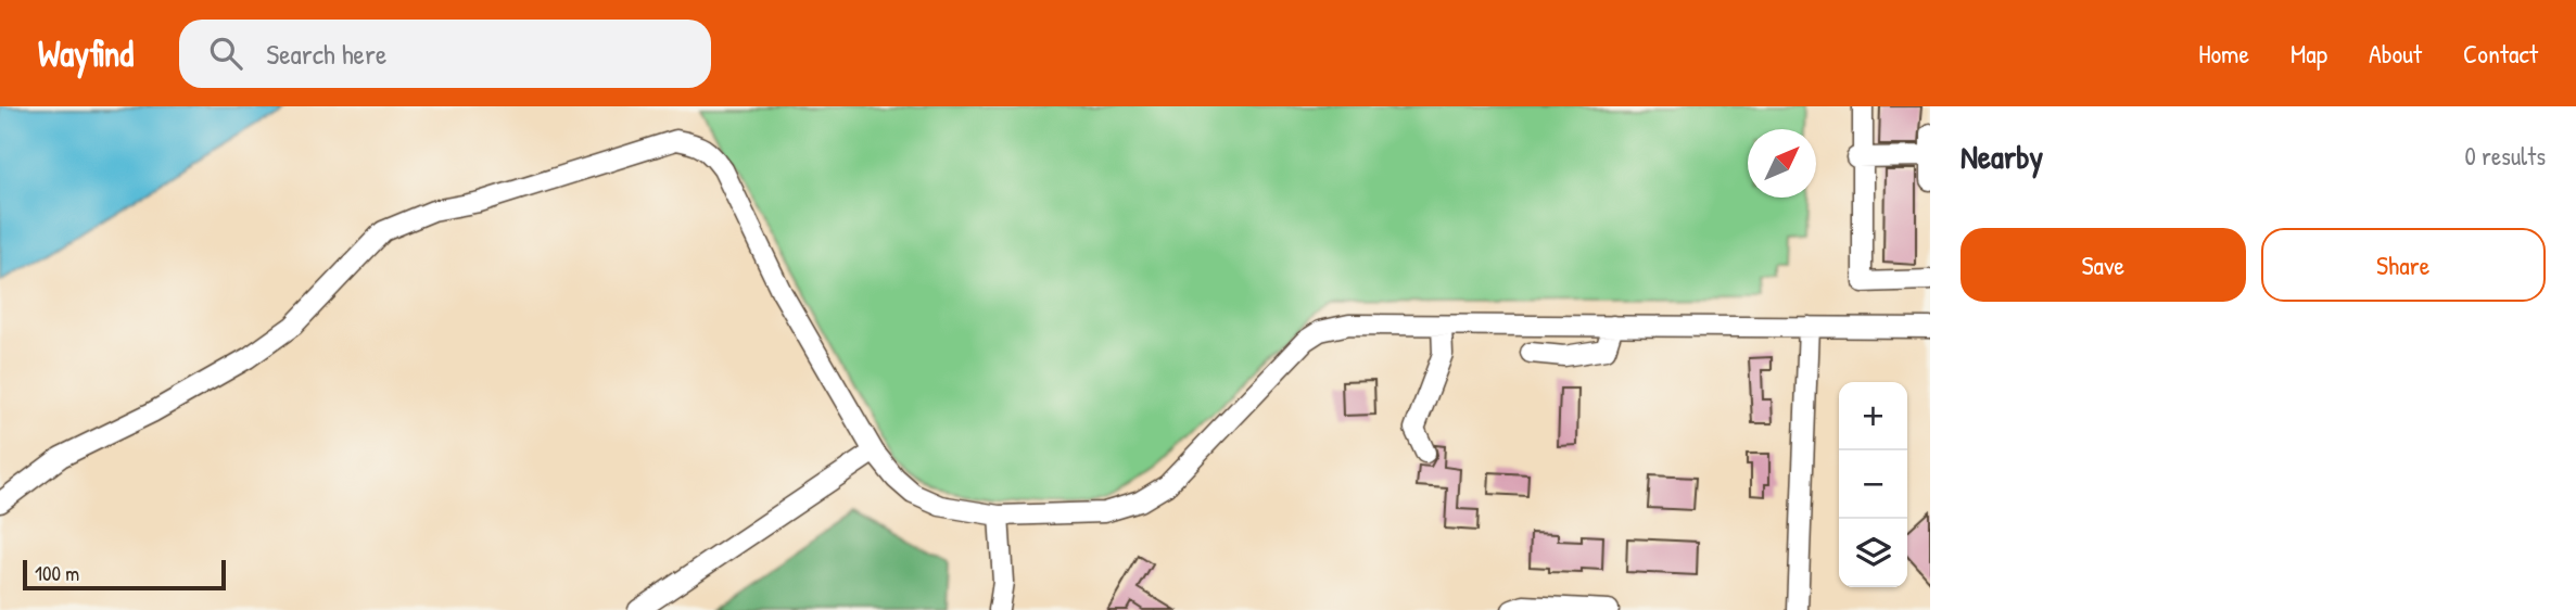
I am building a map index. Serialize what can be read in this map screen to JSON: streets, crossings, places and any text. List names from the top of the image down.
{
  "scale_bar": "100 m",
  "north": "top right",
  "page": {
    "header": "Wayfind",
    "search": "Search here",
    "nav": [
      "Home",
      "Map",
      "About",
      "Contact"
    ],
    "heading": ["Nearby", "0 results"],
    "buttons": ["Save", "Share"],
    "map_buttons": ["+", "−"],
    "scale": "100 m"
  }
}
